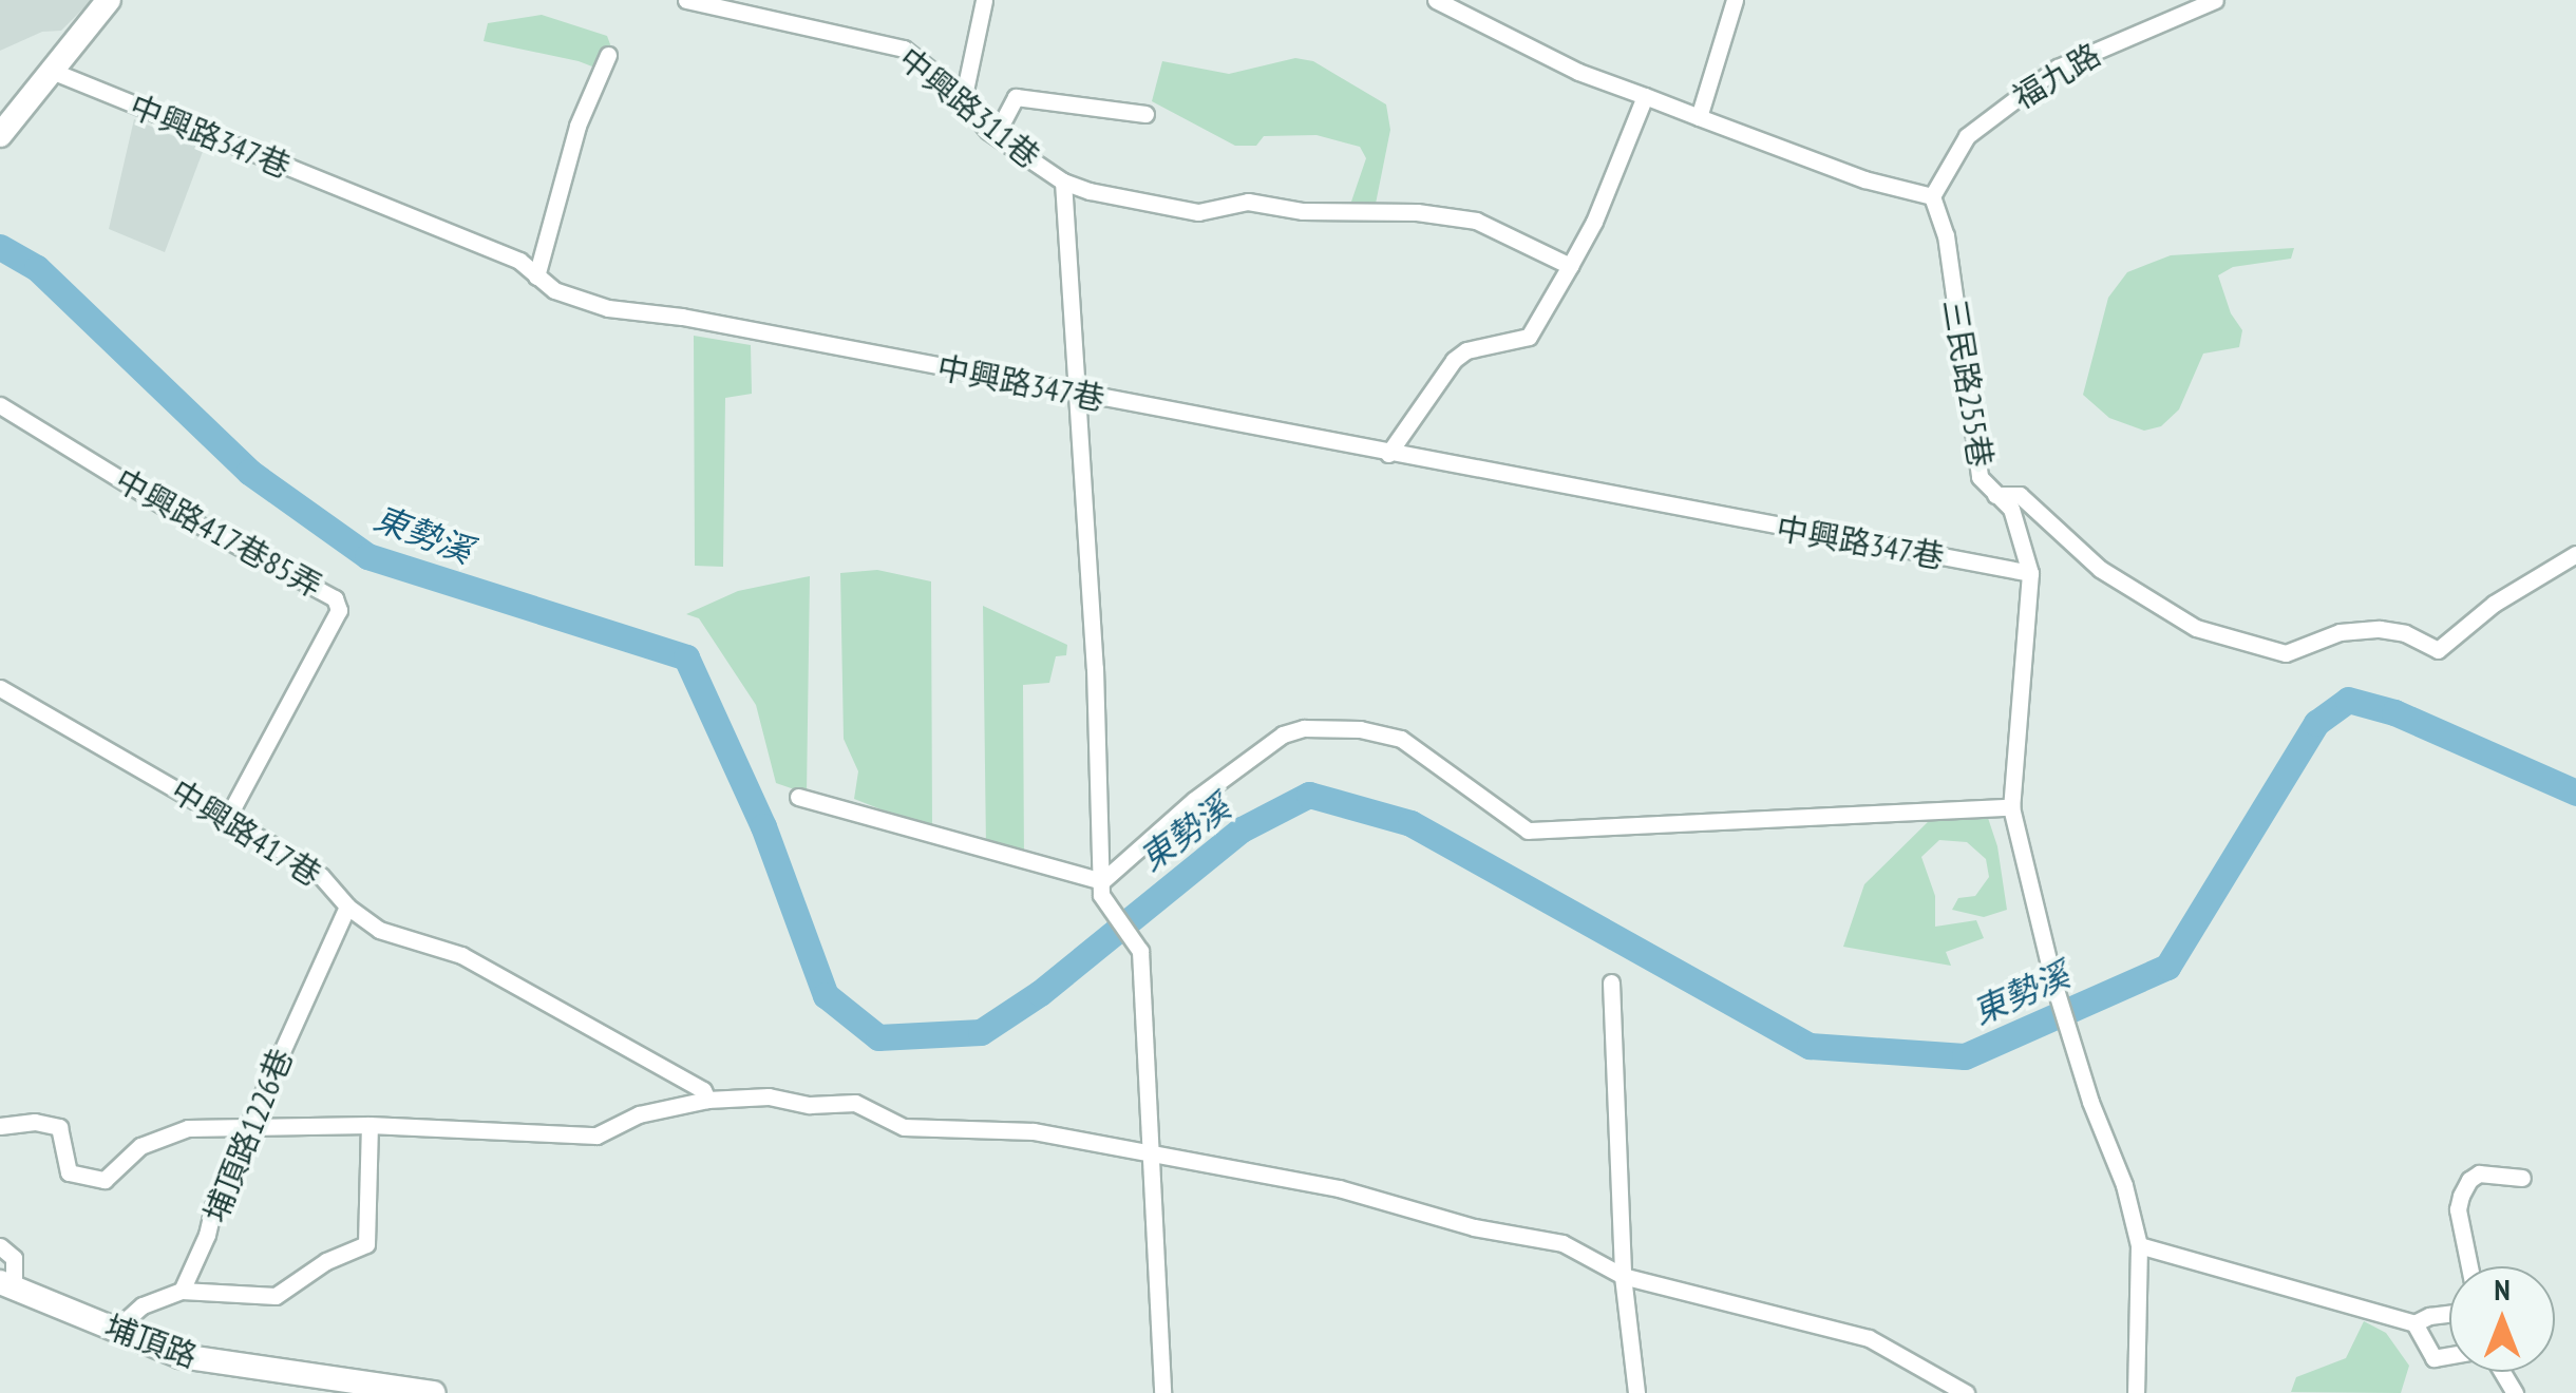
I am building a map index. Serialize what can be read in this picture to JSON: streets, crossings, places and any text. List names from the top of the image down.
{
  "streets": {
    "street": [
      "福九路",
      "中興路311巷",
      "中興路347巷",
      "三民路255巷",
      "中興路417巷85弄",
      "中興路417巷",
      "埔頂路1226巷",
      "埔頂路"
    ]
  },
  "crossings": [
    ["福九路", "三民路255巷"],
    ["中興路347巷", "三民路255巷"],
    ["中興路417巷85弄", "中興路417巷"],
    ["中興路417巷", "埔頂路1226巷"]
  ],
  "water": ["東勢溪"],
  "north": "top"
}
